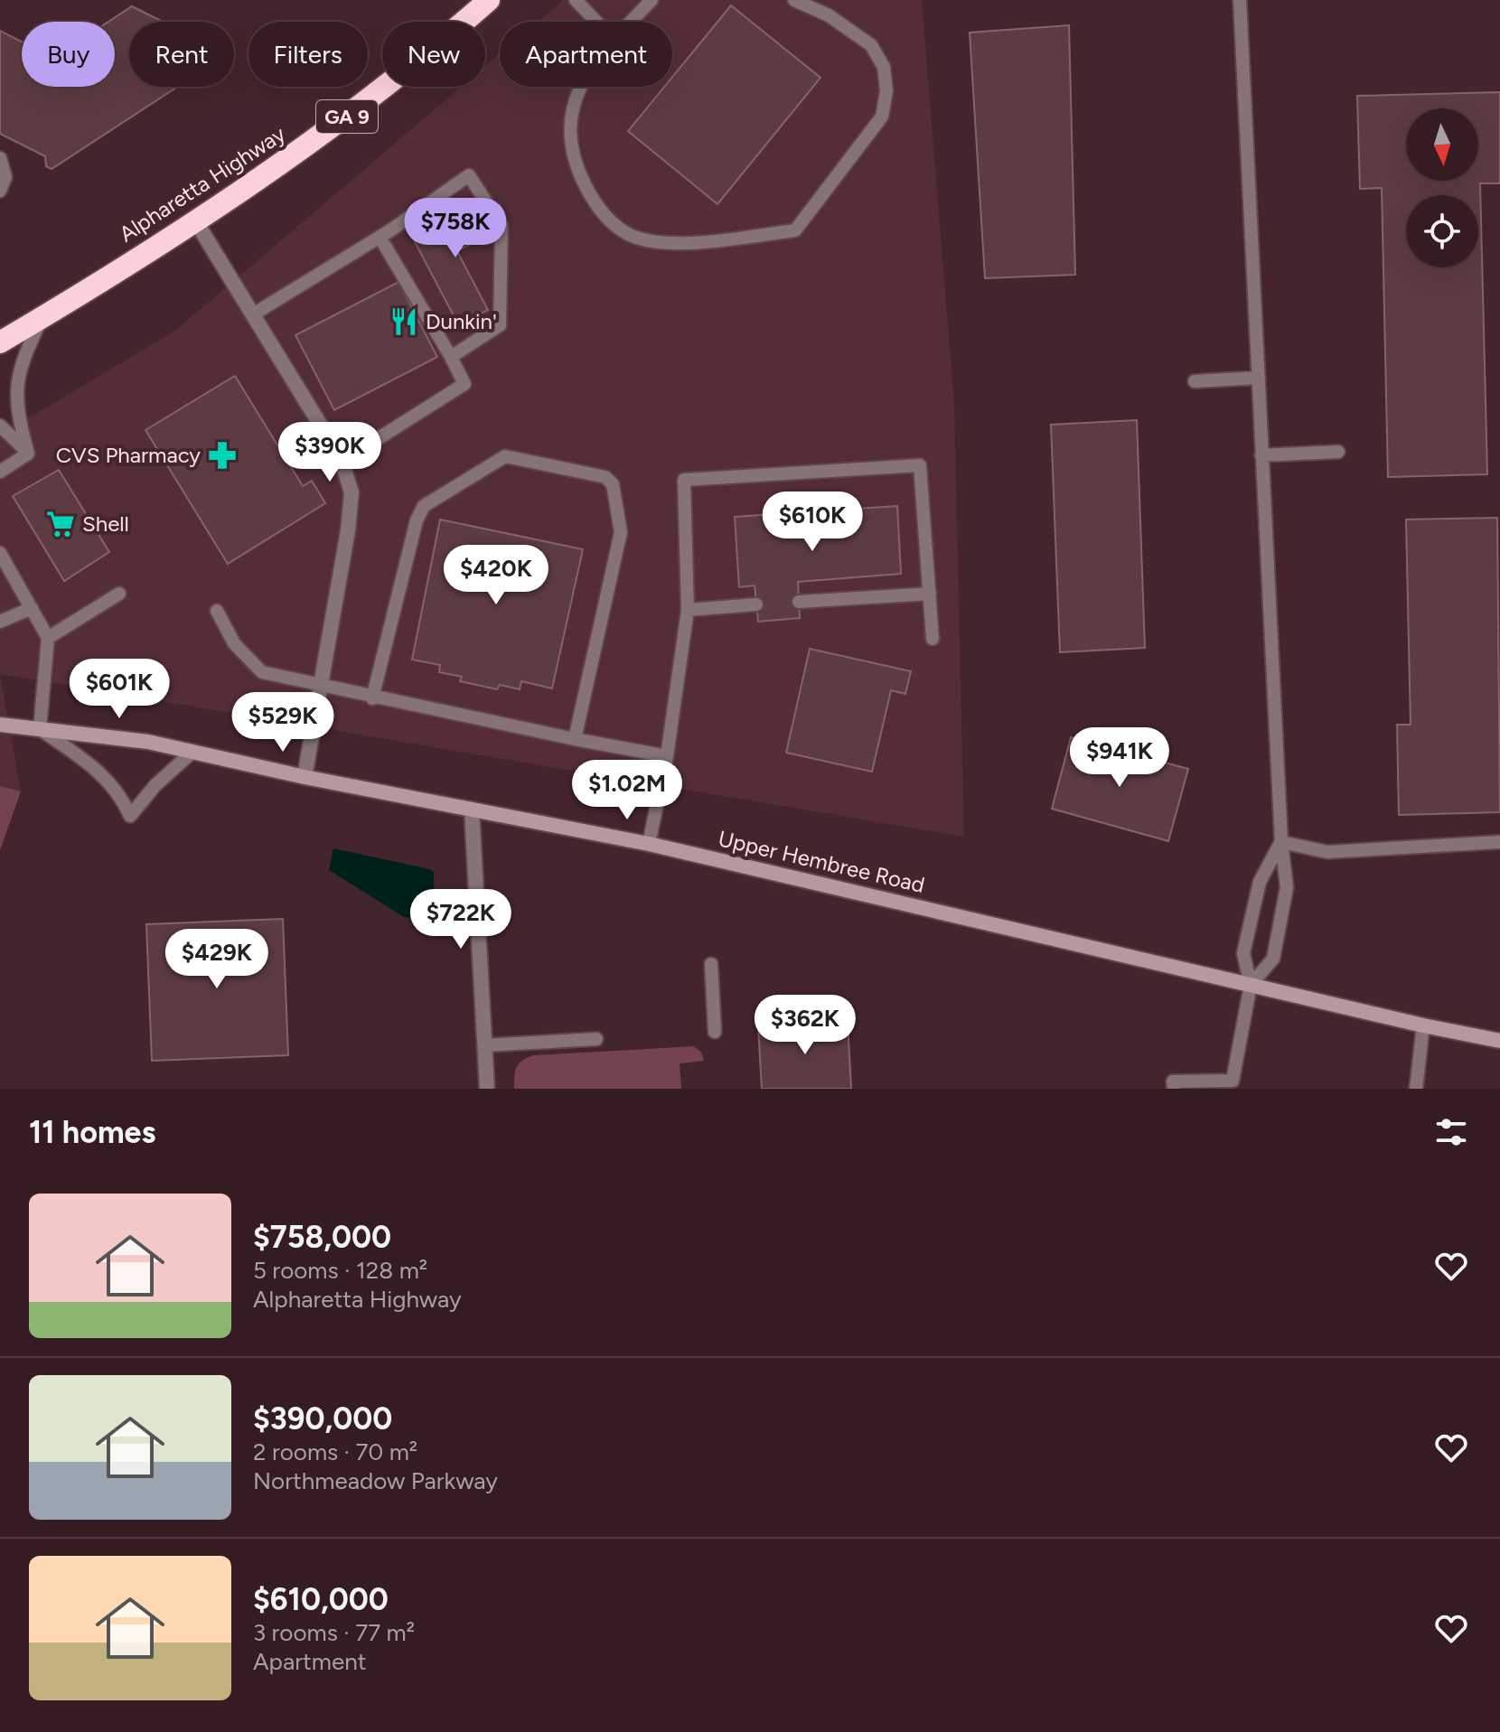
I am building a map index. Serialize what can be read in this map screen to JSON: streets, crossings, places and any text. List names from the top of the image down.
{
  "streets": {
    "highway": ["GA 9", "Alpharetta Highway"],
    "street": ["Upper Hembree Road"]
  },
  "places": {
    "restaurant": ["Dunkin'"],
    "pharmacy": ["CVS Pharmacy"],
    "supermarket": ["Shell"]
  },
  "north": "bottom",
  "page": {
    "chip": [
      "Buy",
      "Rent",
      "Filters",
      "New",
      "Apartment"
    ],
    "price": [
      "$758K",
      "$390K",
      "$610K",
      "$420K",
      "$601K",
      "$529K",
      "$941K",
      "$1.02M",
      "$722K",
      "$429K",
      "$362K"
    ],
    "heading": "11 homes",
    "list": [
      {
        "name": "$758,000",
        "note": "5 rooms · 128 m² · Alpharetta Highway"
      },
      {
        "name": "$390,000",
        "note": "2 rooms · 70 m² · Northmeadow Parkway"
      },
      {
        "name": "$610,000",
        "note": "3 rooms · 77 m² · Apartment"
      }
    ]
  }
}
